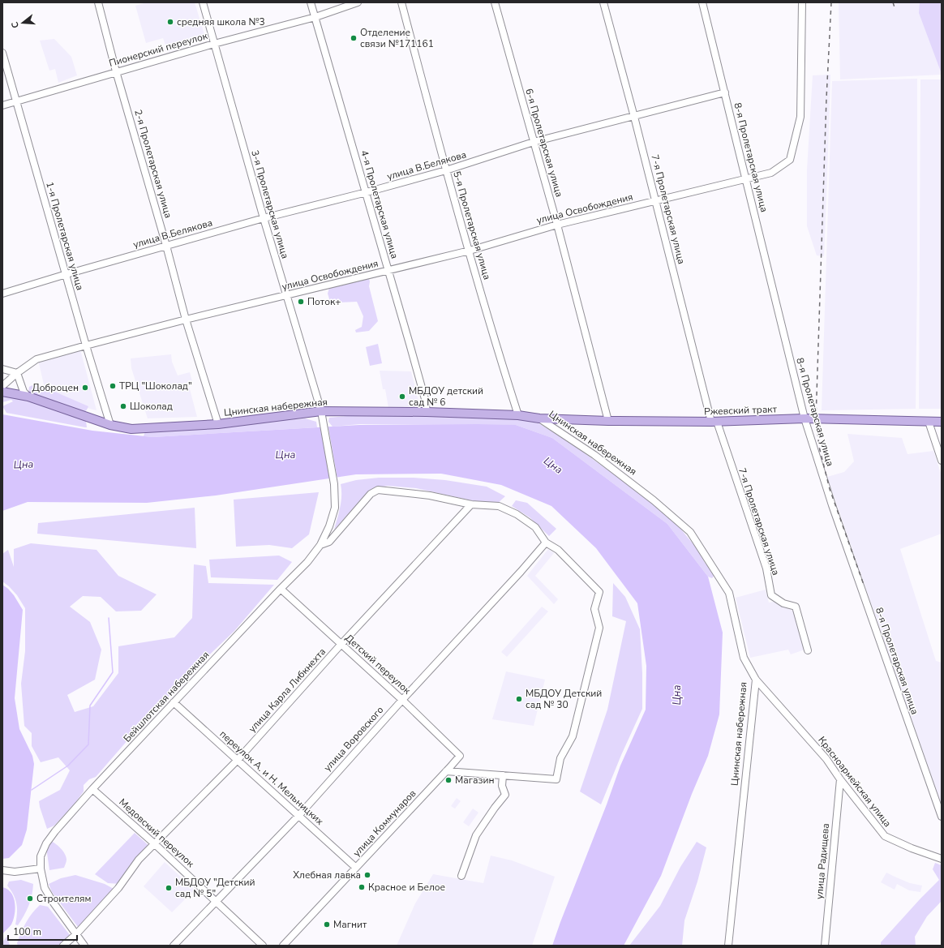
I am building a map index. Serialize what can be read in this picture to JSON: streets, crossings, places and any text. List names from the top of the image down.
{
  "streets": {
    "main road": ["Цнинская набережная", "Ржевский тракт"],
    "street": [
      "Пионерский переулок",
      "6-я Пролетарская улица",
      "8-я Пролетарская улица",
      "2-я Пролетарская улица",
      "улица В.Белякова",
      "3-я Пролетарская улица",
      "4-я Пролетарская улица",
      "улица Освобождения",
      "7-я Пролетарская улица",
      "5-я Пролетарская улица",
      "1-я Пролетарская улица",
      "Детский переулок",
      "улица Карла Либкнехта",
      "Бейшлотская набережная",
      "улица Воровского",
      "переулок А. и Н. Мельницких",
      "Красноармейская улица",
      "улица Коммунаров",
      "Медовский переулок",
      "улица Радищева"
    ]
  },
  "crossings": [
    ["Пионерский переулок", "2-я Пролетарская улица"],
    ["Пионерский переулок", "3-я Пролетарская улица"],
    ["Пионерский переулок", "4-я Пролетарская улица"],
    ["Пионерский переулок", "1-я Пролетарская улица"],
    ["6-я Пролетарская улица", "улица В.Белякова"],
    ["6-я Пролетарская улица", "улица Освобождения"],
    ["6-я Пролетарская улица", "Ржевский тракт"],
    ["8-я Пролетарская улица", "улица В.Белякова"],
    ["8-я Пролетарская улица", "улица Освобождения"],
    ["8-я Пролетарская улица", "Ржевский тракт"],
    ["2-я Пролетарская улица", "улица В.Белякова"],
    ["2-я Пролетарская улица", "улица Освобождения"],
    ["2-я Пролетарская улица", "Цнинская набережная"],
    ["улица В.Белякова", "3-я Пролетарская улица"],
    ["улица В.Белякова", "4-я Пролетарская улица"],
    ["улица В.Белякова", "7-я Пролетарская улица"],
    ["улица В.Белякова", "5-я Пролетарская улица"],
    ["улица В.Белякова", "1-я Пролетарская улица"],
    ["3-я Пролетарская улица", "улица Освобождения"],
    ["3-я Пролетарская улица", "Цнинская набережная"],
    ["3-я Пролетарская улица", "Бейшлотская набережная"],
    ["4-я Пролетарская улица", "улица Освобождения"],
    ["4-я Пролетарская улица", "Цнинская набережная"],
    ["улица Освобождения", "7-я Пролетарская улица"],
    ["улица Освобождения", "5-я Пролетарская улица"],
    ["улица Освобождения", "1-я Пролетарская улица"],
    ["7-я Пролетарская улица", "Ржевский тракт"],
    ["5-я Пролетарская улица", "Цнинская набережная"],
    ["1-я Пролетарская улица", "Цнинская набережная"],
    ["Цнинская набережная", "Ржевский тракт"],
    ["Цнинская набережная", "Красноармейская улица"],
    ["Детский переулок", "улица Карла Либкнехта"],
    ["Детский переулок", "Бейшлотская набережная"],
    ["Детский переулок", "улица Воровского"],
    ["Детский переулок", "улица Коммунаров"],
    ["улица Карла Либкнехта", "Бейшлотская набережная"],
    ["улица Карла Либкнехта", "переулок А. и Н. Мельницких"],
    ["улица Карла Либкнехта", "Медовский переулок"],
    ["Бейшлотская набережная", "улица Воровского"],
    ["Бейшлотская набережная", "переулок А. и Н. Мельницких"],
    ["Бейшлотская набережная", "Медовский переулок"],
    ["улица Воровского", "переулок А. и Н. Мельницких"],
    ["улица Воровского", "Медовский переулок"],
    ["переулок А. и Н. Мельницких", "улица Коммунаров"],
    ["Красноармейская улица", "улица Радищева"]
  ],
  "water": ["Цна"],
  "places": [
    "средняя школа №3",
    "Отделение связи №171161",
    "Поток+",
    "ТРЦ \"Шоколад\"",
    "Доброцен",
    "МБДОУ детский сад № 6",
    "Шоколад",
    "МБДОУ Детский сад № 30",
    "Магазин",
    "Хлебная лавка",
    "Красное и Белое",
    "МБДОУ \"Детский сад № 5\"",
    "Строителям",
    "Магнит"
  ],
  "scale_bar": "100 m",
  "north": "left"
}
